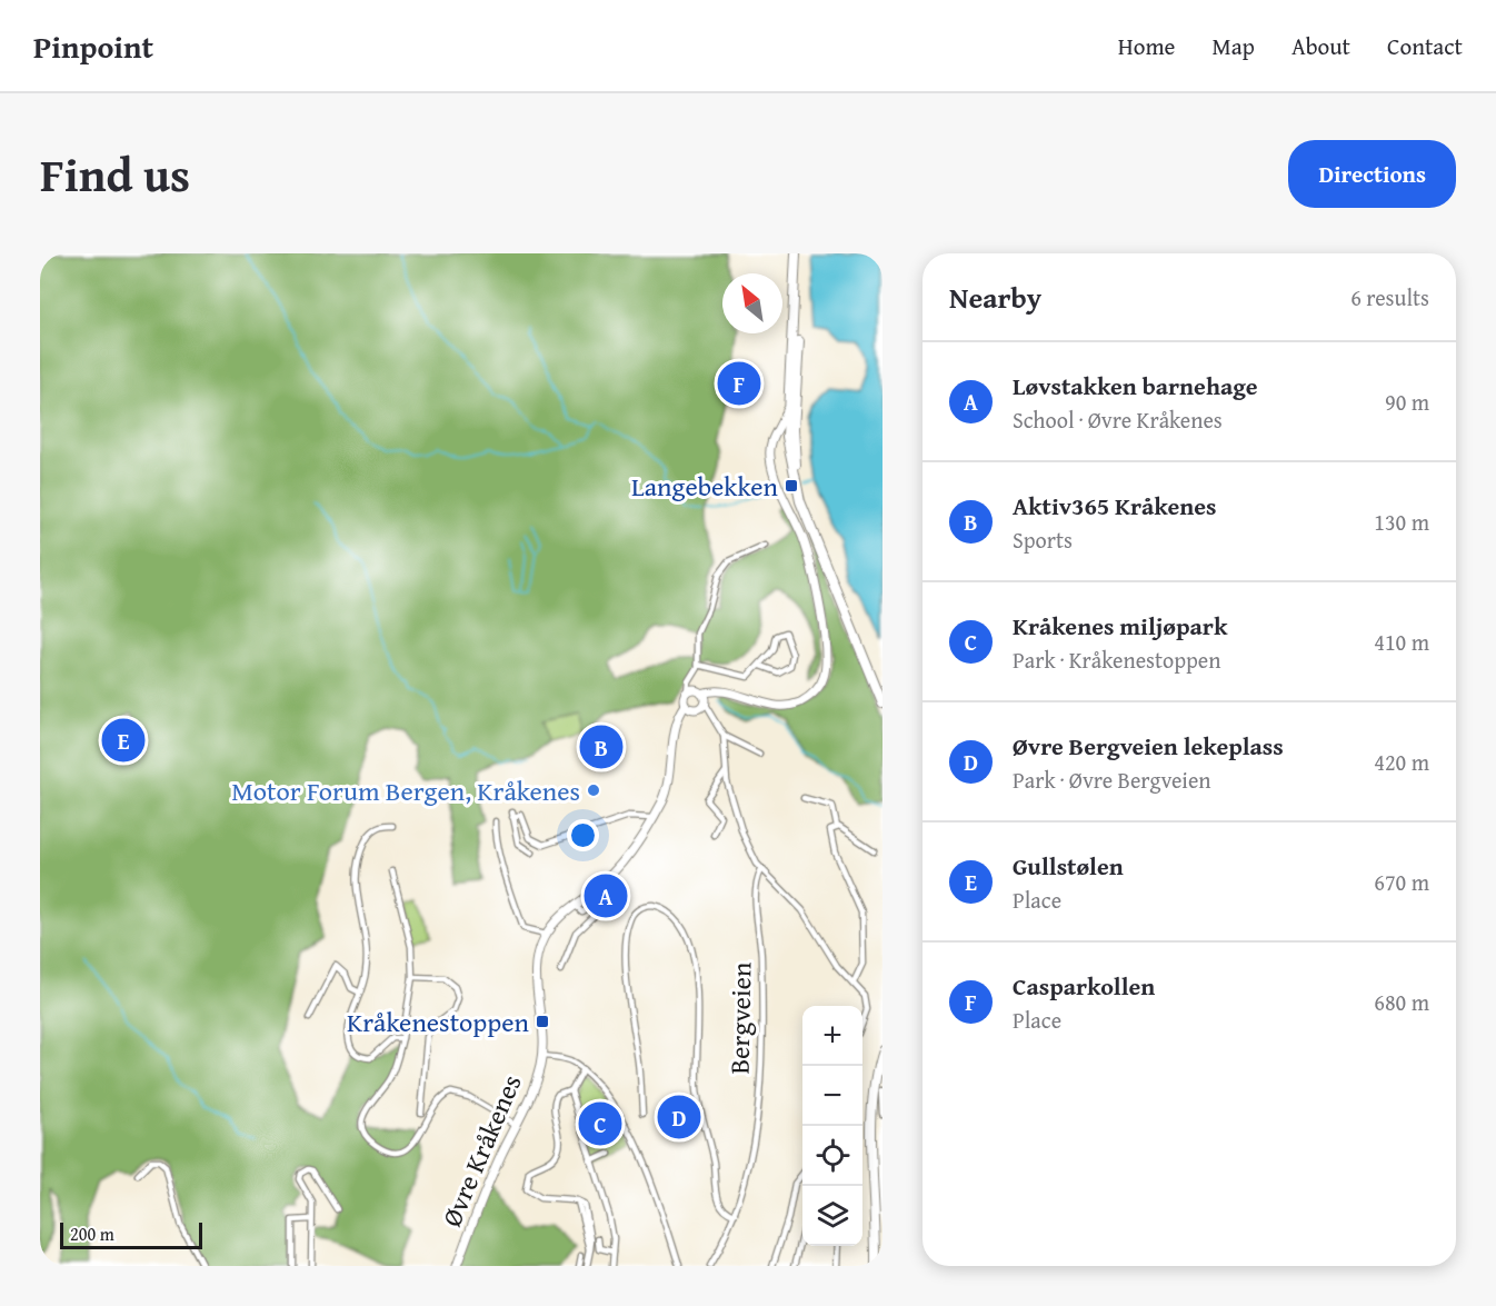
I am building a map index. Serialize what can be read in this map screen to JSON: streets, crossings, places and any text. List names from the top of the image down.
{
  "streets": {
    "main road": ["Øvre Kråkenes"],
    "street": ["Bergveien"]
  },
  "places": {
    "transit": ["Langebekken", "Kråkenestoppen"],
    "other": ["Motor Forum Bergen, Kråkenes"]
  },
  "scale_bar": "200 m",
  "north": "top left",
  "page": {
    "header": "Pinpoint",
    "nav": [
      "Home",
      "Map",
      "About",
      "Contact"
    ],
    "title": "Find us",
    "buttons": "Directions",
    "heading": ["Nearby", "6 results"],
    "list": [
      {
        "mark": "A",
        "name": "Løvstakken barnehage",
        "note": "School · Øvre Kråkenes",
        "value": "90 m"
      },
      {
        "mark": "B",
        "name": "Aktiv365 Kråkenes",
        "note": "Sports",
        "value": "130 m"
      },
      {
        "mark": "C",
        "name": "Kråkenes miljøpark",
        "note": "Park · Kråkenestoppen",
        "value": "410 m"
      },
      {
        "mark": "D",
        "name": "Øvre Bergveien lekeplass",
        "note": "Park · Øvre Bergveien",
        "value": "420 m"
      },
      {
        "mark": "E",
        "name": "Gullstølen",
        "note": "Place",
        "value": "670 m"
      },
      {
        "mark": "F",
        "name": "Casparkollen",
        "note": "Place",
        "value": "680 m"
      }
    ],
    "pins": [
      "F",
      "E",
      "B",
      "A",
      "D",
      "C"
    ],
    "map_buttons": ["+", "−"],
    "scale": "200 m"
  }
}
